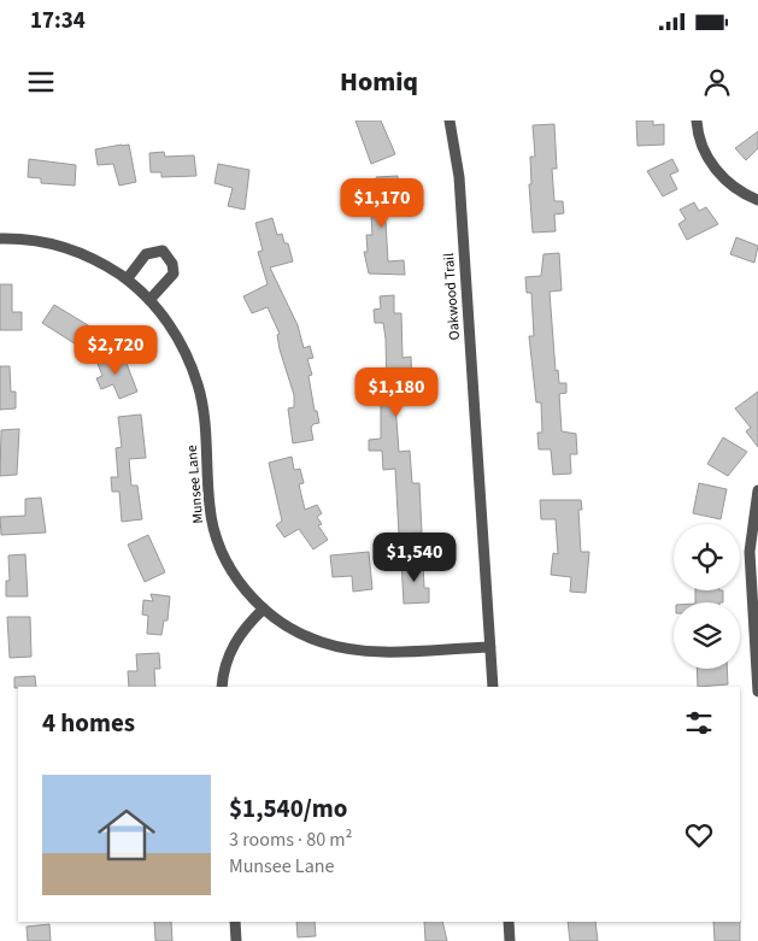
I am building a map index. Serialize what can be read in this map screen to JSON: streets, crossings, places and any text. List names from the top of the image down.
{
  "streets": {
    "street": ["Oakwood Trail", "Munsee Lane"]
  },
  "crossings": [
    ["Oakwood Trail", "Munsee Lane"]
  ],
  "page": {
    "status": "17:34",
    "header": "Homiq",
    "price": [
      "$1,170",
      "$2,720",
      "$1,180",
      "$1,540"
    ],
    "heading": "4 homes",
    "list": [
      {
        "name": "$1,540/mo",
        "note": "3 rooms · 80 m² · Munsee Lane"
      }
    ]
  }
}
